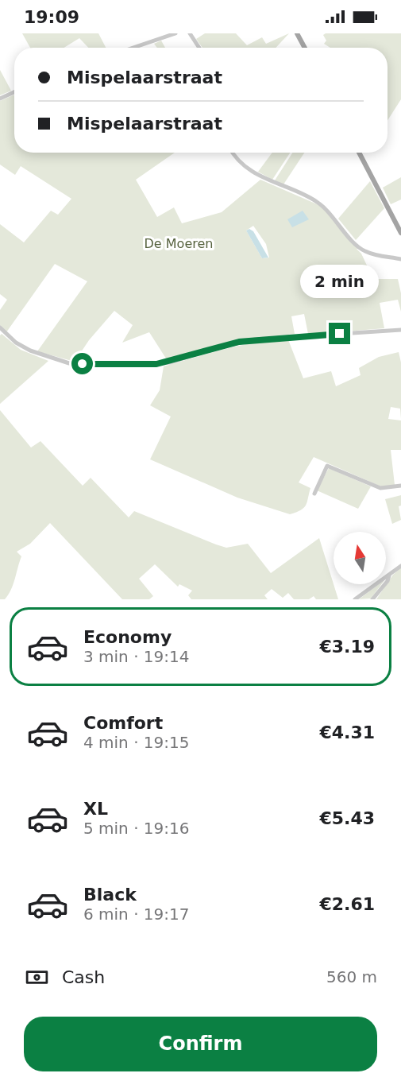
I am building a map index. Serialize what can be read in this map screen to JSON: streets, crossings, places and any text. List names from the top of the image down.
{
  "parks": ["De Moeren"],
  "north": "top",
  "page": {
    "status": "19:09",
    "banner": ["Mispelaarstraat", "Mispelaarstraat"],
    "bubble": "2 min",
    "list": [
      {
        "name": "Economy",
        "note": "3 min · 19:14",
        "value": "€3.19"
      },
      {
        "name": "Comfort",
        "note": "4 min · 19:15",
        "value": "€4.31"
      },
      {
        "name": "XL",
        "note": "5 min · 19:16",
        "value": "€5.43"
      },
      {
        "name": "Black",
        "note": "6 min · 19:17",
        "value": "€2.61"
      }
    ],
    "pay": ["Cash", "560 m"],
    "buttons": "Confirm"
  }
}
